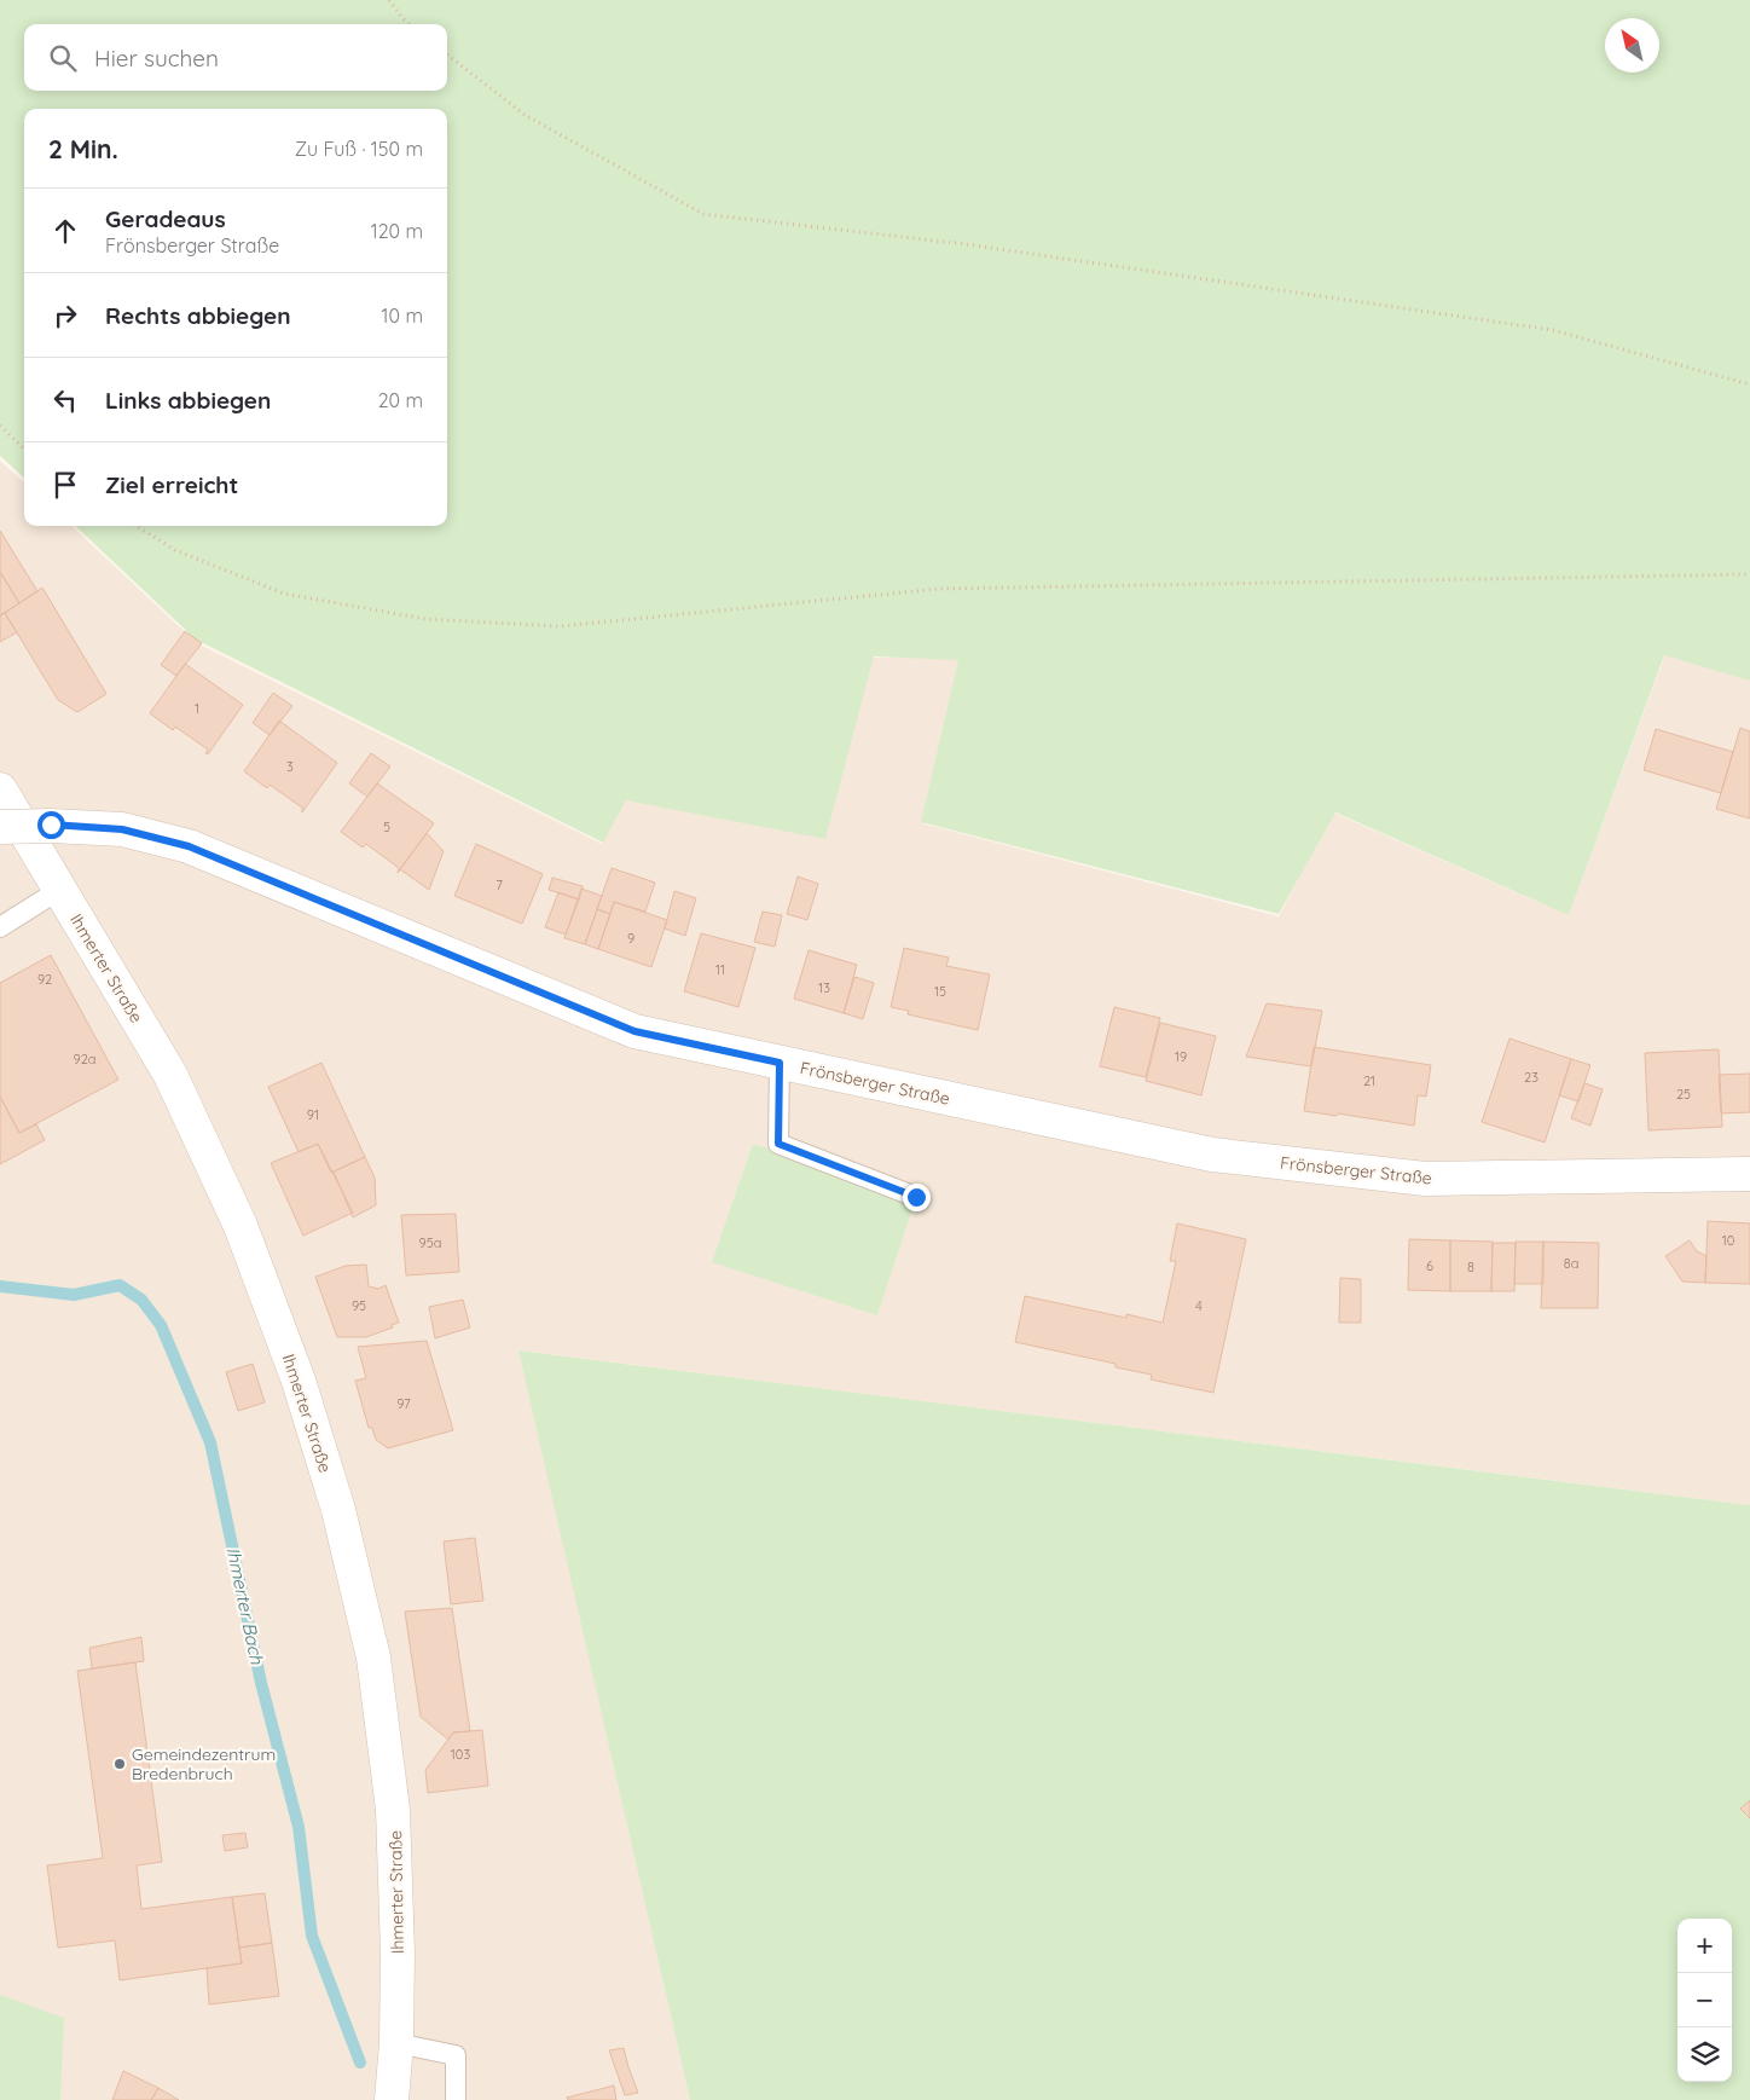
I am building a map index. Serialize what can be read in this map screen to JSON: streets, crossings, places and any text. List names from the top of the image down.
{
  "streets": {
    "street": ["Ihmerter Straße", "Frönsberger Straße"]
  },
  "water": ["Ihmerter Bach"],
  "places": ["Gemeindezentrum Bredenbruch"],
  "house_numbers": [
    "1",
    "3",
    "5",
    "7",
    "9",
    "11",
    "92",
    "13",
    "15",
    "19",
    "92a",
    "23",
    "21",
    "25",
    "91",
    "10",
    "95a",
    "8a",
    "6",
    "8",
    "95",
    "4",
    "97",
    "103"
  ],
  "north": "top left",
  "page": {
    "search": "Hier suchen",
    "heading": ["2 Min.", "Zu Fuß · 150 m"],
    "list": [
      ["Geradeaus", "Frönsberger Straße", "120 m"],
      ["Rechts abbiegen", "10 m"],
      ["Links abbiegen", "20 m"],
      "Ziel erreicht"
    ],
    "map_buttons": ["+", "−"]
  }
}
